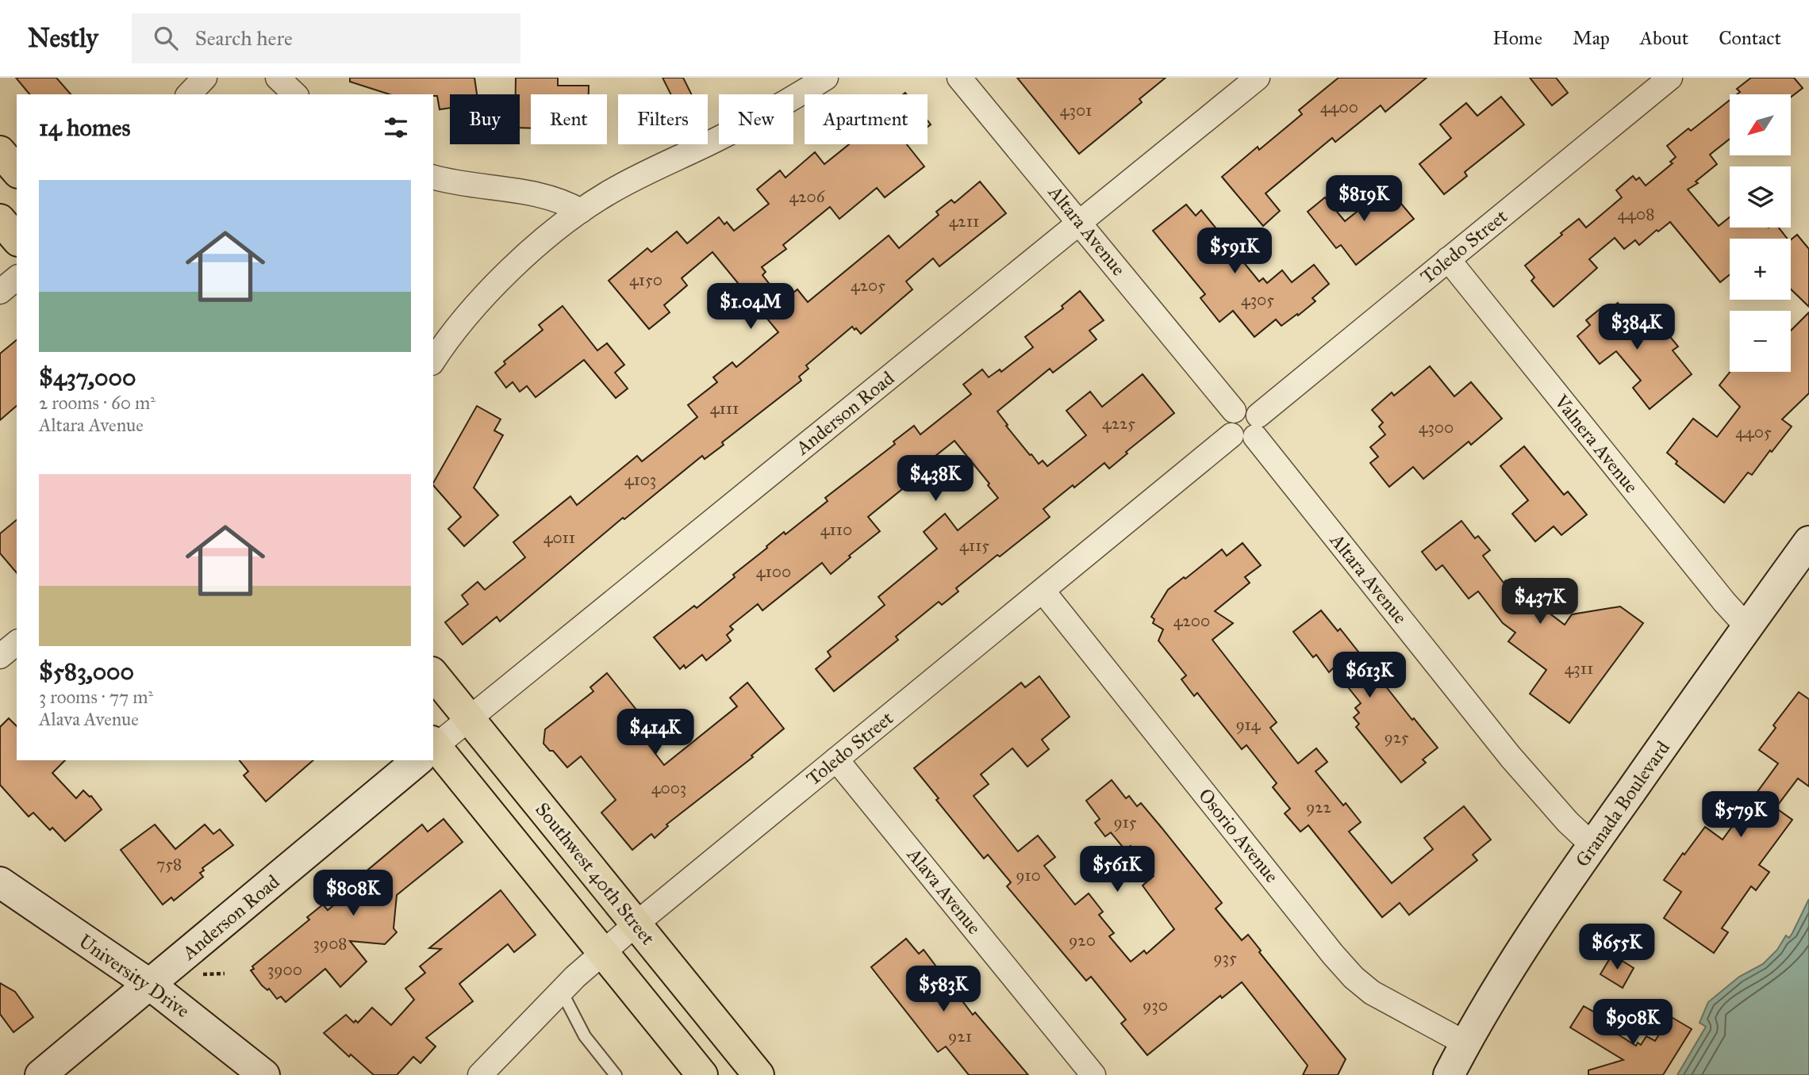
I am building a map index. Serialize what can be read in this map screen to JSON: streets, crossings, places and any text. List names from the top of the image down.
{
  "streets": {
    "main road": ["Southwest 40th Street"],
    "street": [
      "Altara Avenue",
      "Toledo Street",
      "Anderson Road",
      "Valnera Avenue",
      "Granada Boulevard",
      "Osorio Avenue",
      "Alava Avenue",
      "University Drive"
    ]
  },
  "crossings": [
    ["Altara Avenue", "Toledo Street"],
    ["Altara Avenue", "Anderson Road"],
    ["Altara Avenue", "Granada Boulevard"],
    ["Toledo Street", "Valnera Avenue"],
    ["Toledo Street", "Osorio Avenue"],
    ["Toledo Street", "Southwest 40th Street"],
    ["Toledo Street", "Alava Avenue"],
    ["Anderson Road", "Southwest 40th Street"],
    ["Anderson Road", "University Drive"],
    ["Valnera Avenue", "Granada Boulevard"],
    ["Granada Boulevard", "Osorio Avenue"]
  ],
  "house_numbers": [
    "4400",
    "4301",
    "4206",
    "4408",
    "4211",
    "4150",
    "4205",
    "4305",
    "4111",
    "4225",
    "4300",
    "4405",
    "4103",
    "4110",
    "4011",
    "4115",
    "4100",
    "4200",
    "4311",
    "914",
    "925",
    "4003",
    "922",
    "915",
    "758",
    "910",
    "920",
    "3908",
    "935",
    "3900",
    "930",
    "921"
  ],
  "north": "bottom left",
  "page": {
    "header": "Nestly",
    "search": "Search here",
    "nav": [
      "Home",
      "Map",
      "About",
      "Contact"
    ],
    "map_buttons": ["+", "−"],
    "chip": [
      "Buy",
      "Rent",
      "Filters",
      "New",
      "Apartment"
    ],
    "heading": "14 homes",
    "list": [
      {
        "name": "$437,000",
        "note": "2 rooms · 60 m² · Altara Avenue"
      },
      {
        "name": "$583,000",
        "note": "3 rooms · 77 m² · Alava Avenue"
      }
    ],
    "price": [
      "$819K",
      "$591K",
      "$1.04M",
      "$384K",
      "$438K",
      "$437K",
      "$613K",
      "$414K",
      "$579K",
      "$561K",
      "$808K",
      "$655K",
      "$583K",
      "$908K"
    ]
  }
}
